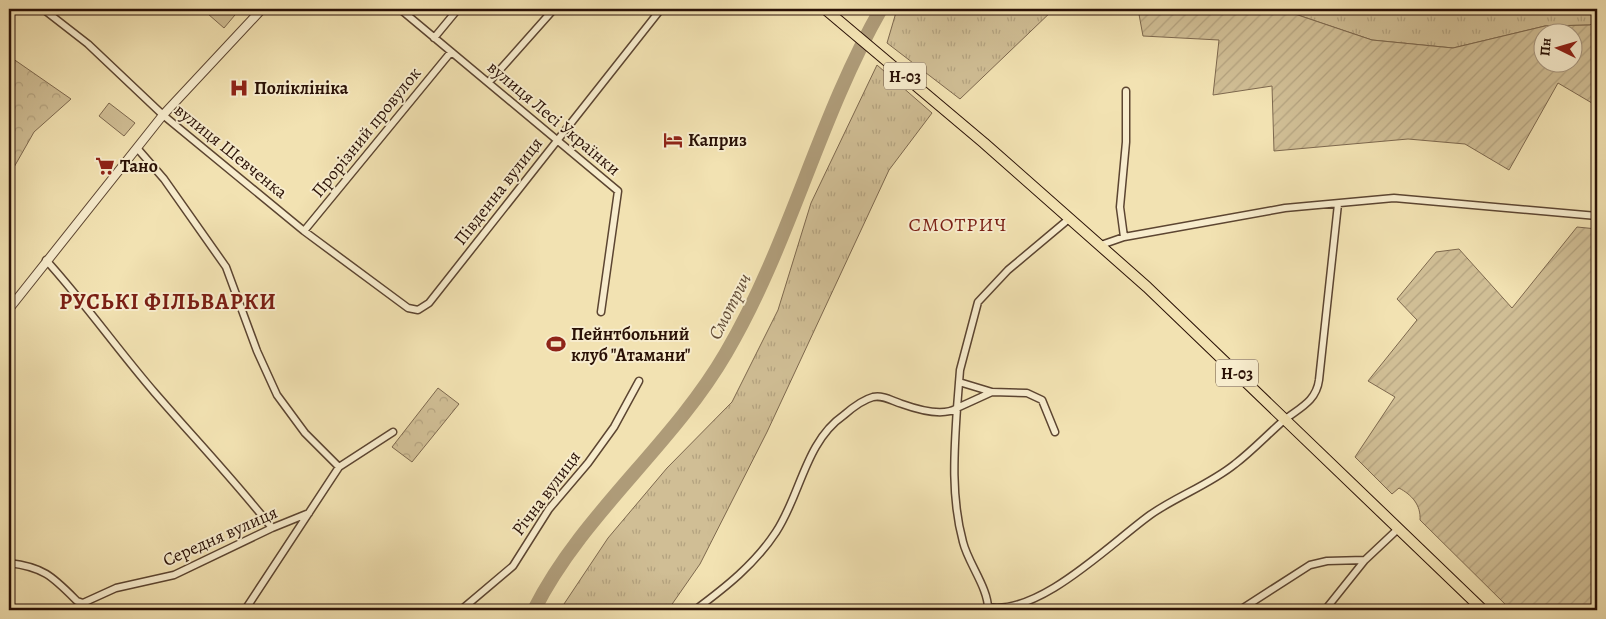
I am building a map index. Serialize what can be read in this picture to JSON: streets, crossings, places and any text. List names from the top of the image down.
{
  "streets": {
    "main road": ["Н-03"],
    "street": [
      "вулиця Лесі Українки",
      "Прорізний провулок",
      "вулиця Шевченка",
      "Південна вулиця",
      "Річна вулиця",
      "Середня вулиця"
    ]
  },
  "crossings": [
    ["вулиця Лесі Українки", "Прорізний провулок"],
    ["вулиця Лесі Українки", "Південна вулиця"],
    ["Прорізний провулок", "вулиця Шевченка"],
    ["вулиця Шевченка", "Південна вулиця"]
  ],
  "districts": ["СМОТРИЧ", "РУСЬКІ ФІЛЬВАРКИ"],
  "water": ["Смотрич"],
  "places": {
    "hospital": ["Поліклініка"],
    "hotel": ["Каприз"],
    "supermarket": ["Тано"],
    "sports": ["Пейнтбольний клуб \"Атамани\""]
  },
  "north": "left"
}
